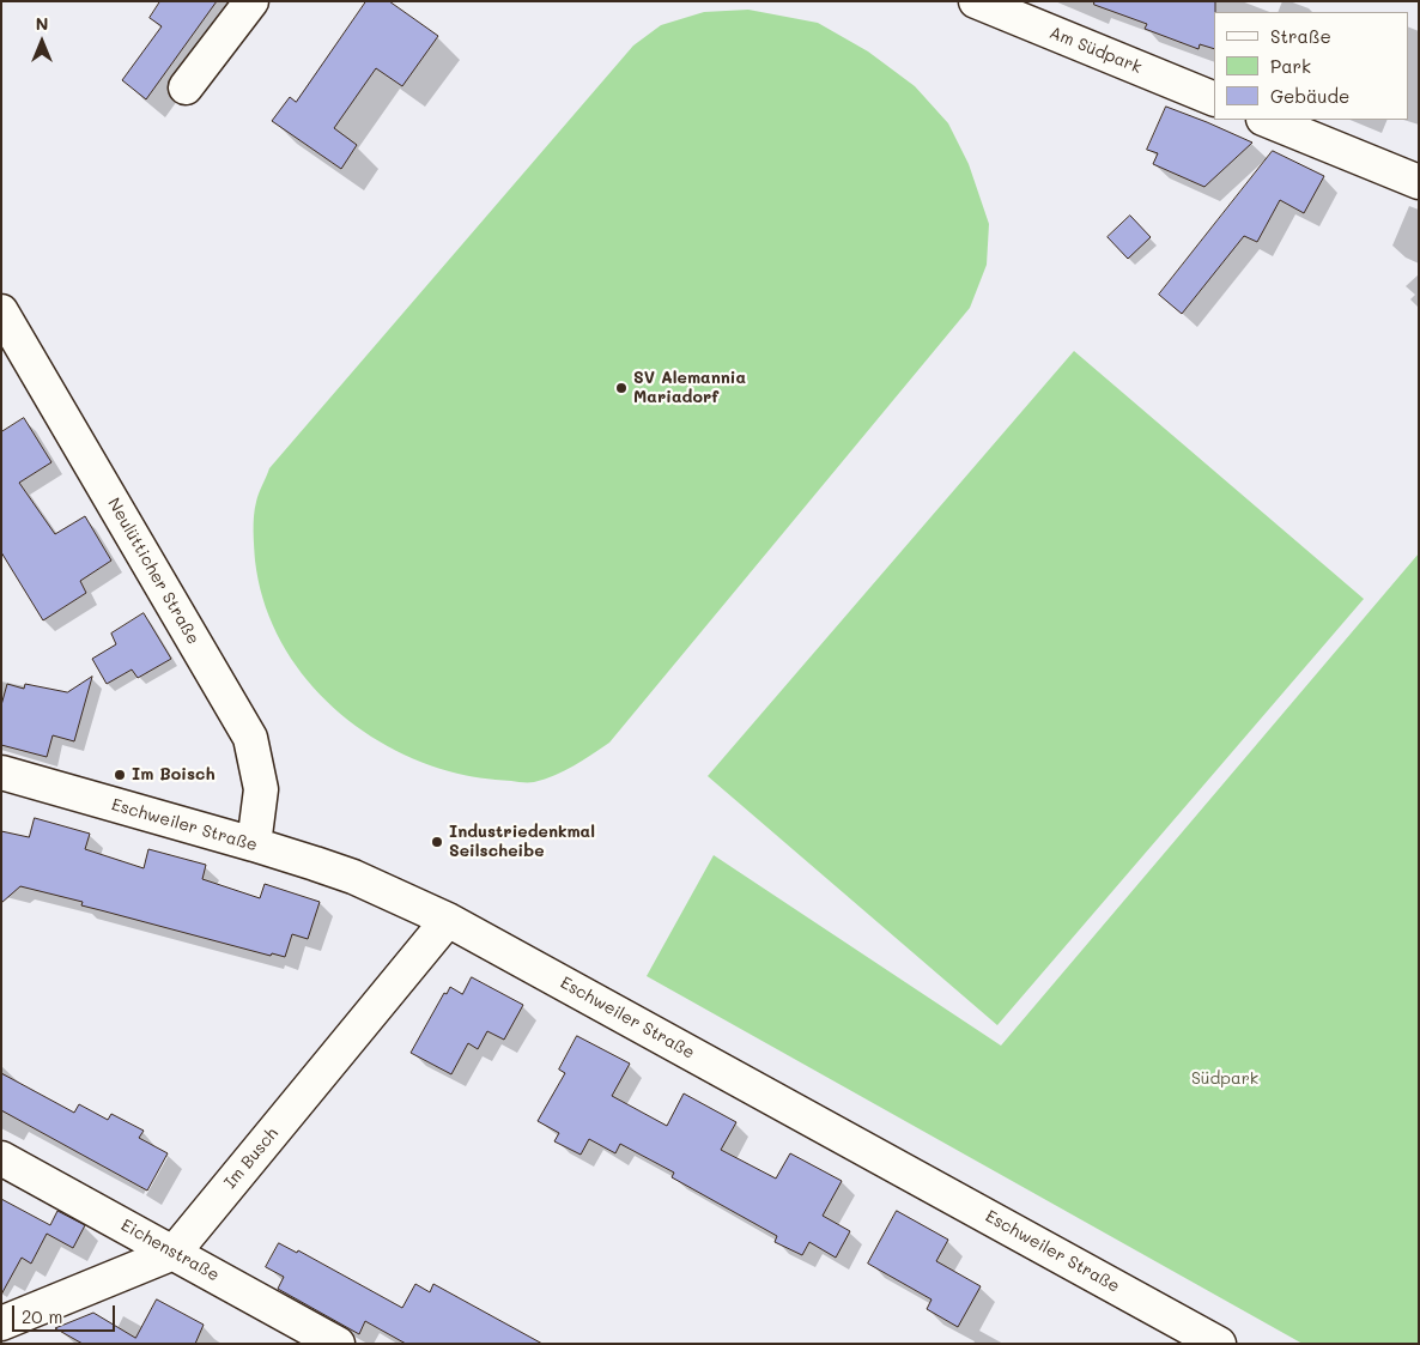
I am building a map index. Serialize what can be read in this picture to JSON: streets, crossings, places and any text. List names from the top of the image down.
{
  "streets": {
    "street": [
      "Am Südpark",
      "Neulütticher Straße",
      "Eschweiler Straße",
      "Im Busch",
      "Eichenstraße"
    ]
  },
  "crossings": [
    ["Neulütticher Straße", "Eschweiler Straße"],
    ["Eschweiler Straße", "Im Busch"],
    ["Im Busch", "Eichenstraße"]
  ],
  "parks": ["Südpark"],
  "places": ["SV Alemannia Mariadorf", "Im Boisch", "Industriedenkmal Seilscheibe"],
  "legend": ["Straße", "Park", "Gebäude"],
  "scale_bar": "20 m",
  "north": "top"
}
